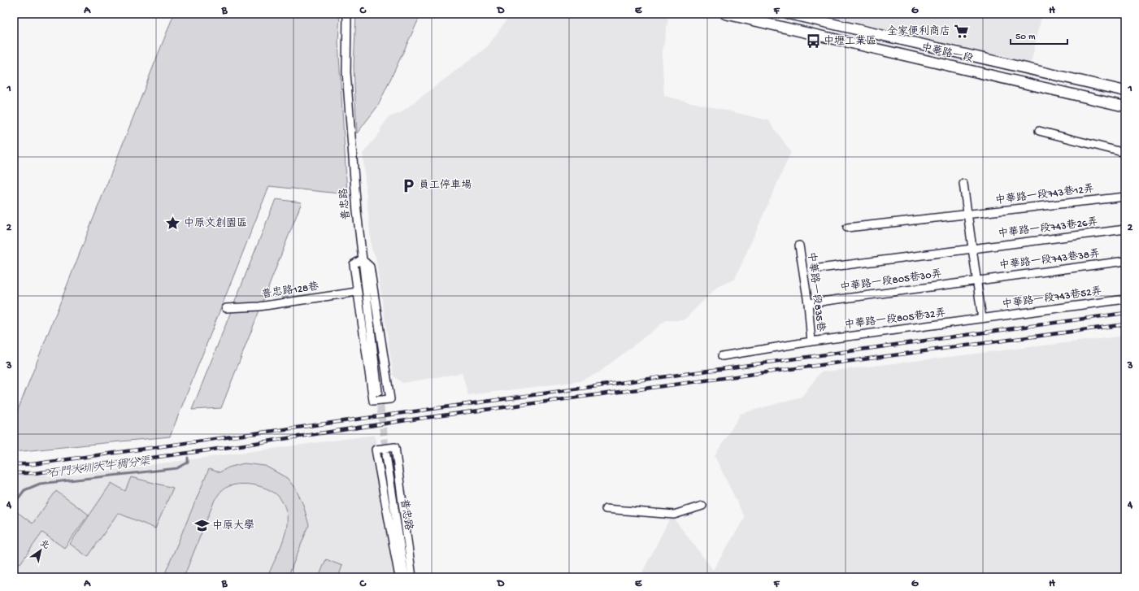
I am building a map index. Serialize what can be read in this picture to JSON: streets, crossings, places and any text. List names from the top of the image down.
{
  "streets": {
    "main road": ["中華路一段"],
    "street": [
      "中華路一段743巷12弄",
      "普忠路",
      "中華路一段743巷26弄",
      "中華路一段743巷38弄",
      "中華路一段805巷30弄",
      "普忠路128巷",
      "中華路一段835巷",
      "中華路一段743巷52弄",
      "中華路一段805巷32弄"
    ]
  },
  "crossings": [
    ["中華路一段743巷38弄", "中華路一段805巷30弄"],
    ["中華路一段805巷30弄", "中華路一段835巷"],
    ["中華路一段835巷", "中華路一段805巷32弄"],
    ["中華路一段743巷52弄", "中華路一段805巷32弄"]
  ],
  "water": ["石門大圳大牛稠分渠"],
  "places": {
    "supermarket": ["全家便利商店"],
    "bus stop": ["中壢工業區"],
    "parking": ["員工停車場"],
    "place": ["中原文創園區"],
    "school or university": ["中原大學"]
  },
  "scale_bar": "50 m",
  "north": "top right",
  "grid": {
    "columns": [
      "A",
      "B",
      "C",
      "D",
      "E",
      "F",
      "G",
      "H"
    ],
    "rows": [
      "1",
      "2",
      "3",
      "4"
    ]
  }
}
